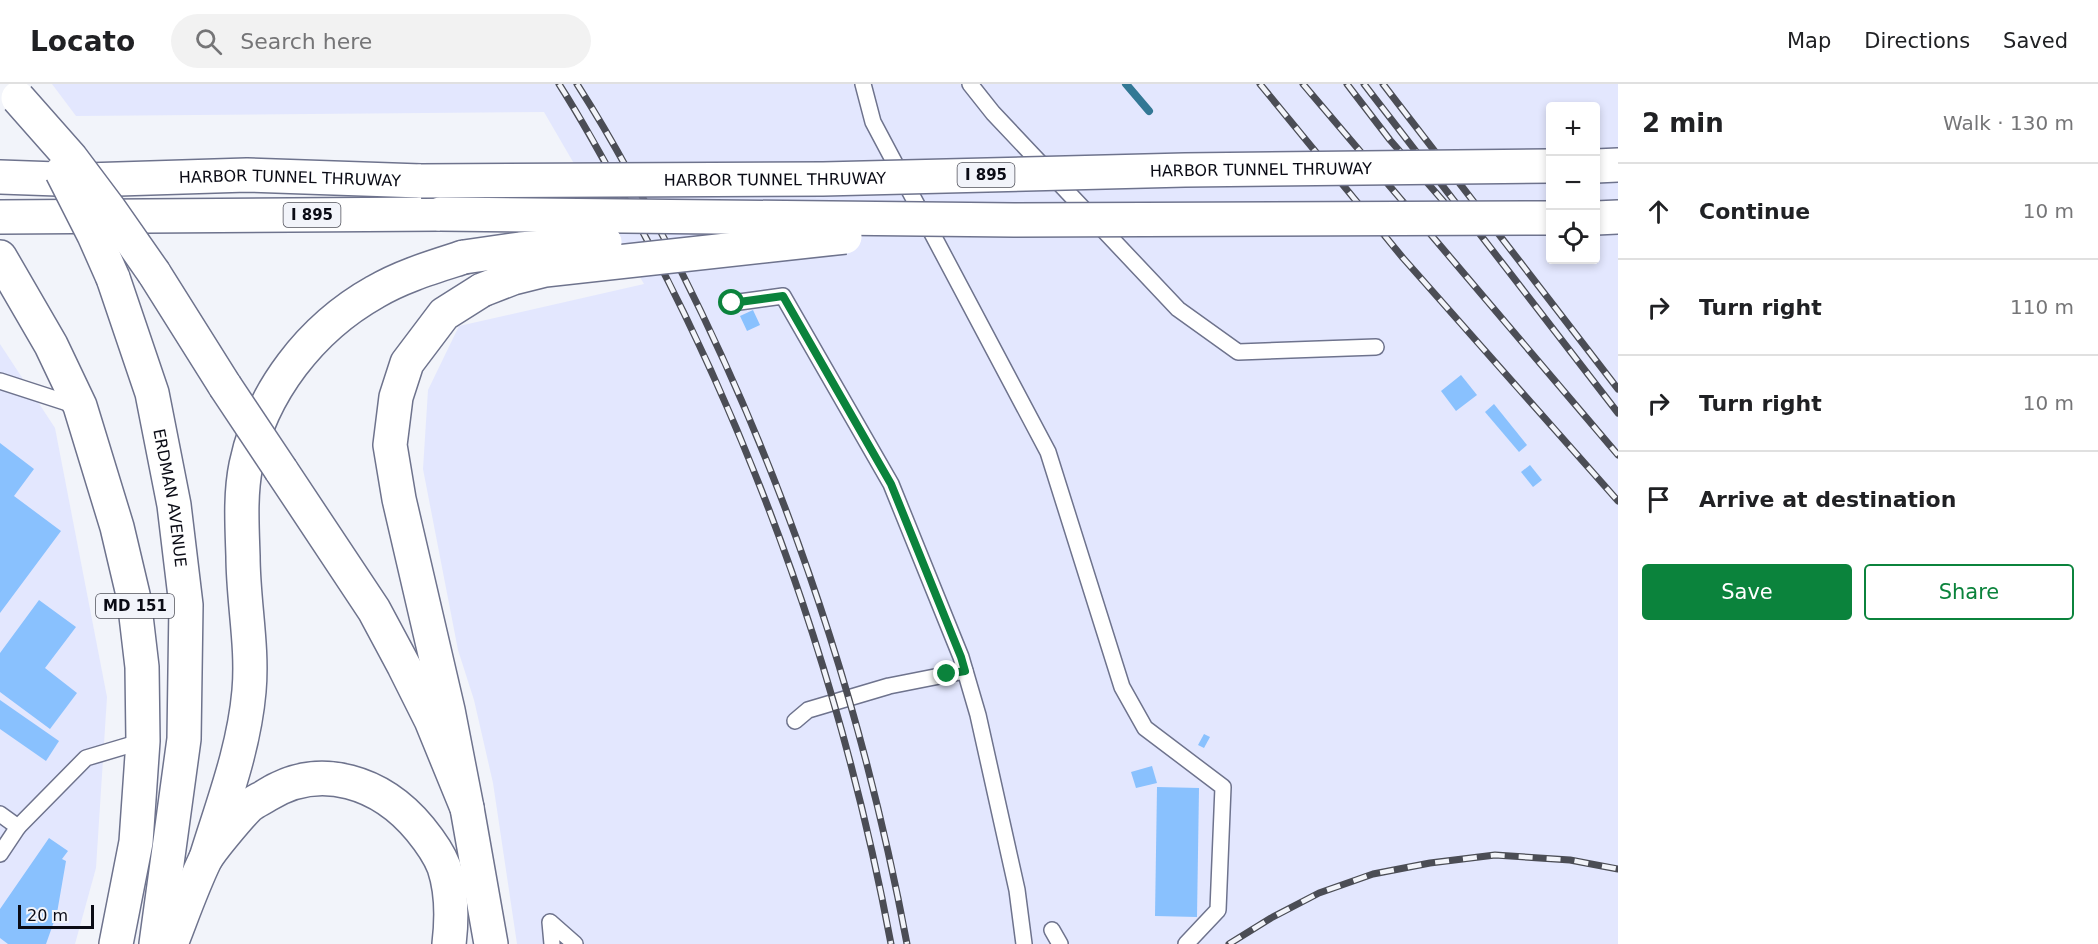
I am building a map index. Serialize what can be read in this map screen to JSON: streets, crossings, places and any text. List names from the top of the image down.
{
  "streets": {
    "main road": [
      "HARBOR TUNNEL THRUWAY",
      "I 895",
      "ERDMAN AVENUE",
      "MD 151"
    ]
  },
  "scale_bar": "20 m",
  "page": {
    "header": "Locato",
    "search": "Search here",
    "nav": ["Map", "Directions", "Saved"],
    "heading": ["2 min", "Walk · 130 m"],
    "map_buttons": ["+", "−"],
    "list": [
      ["Continue", "10 m"],
      ["Turn right", "110 m"],
      ["Turn right", "10 m"],
      "Arrive at destination"
    ],
    "buttons": ["Save", "Share"],
    "scale": "20 m"
  }
}
